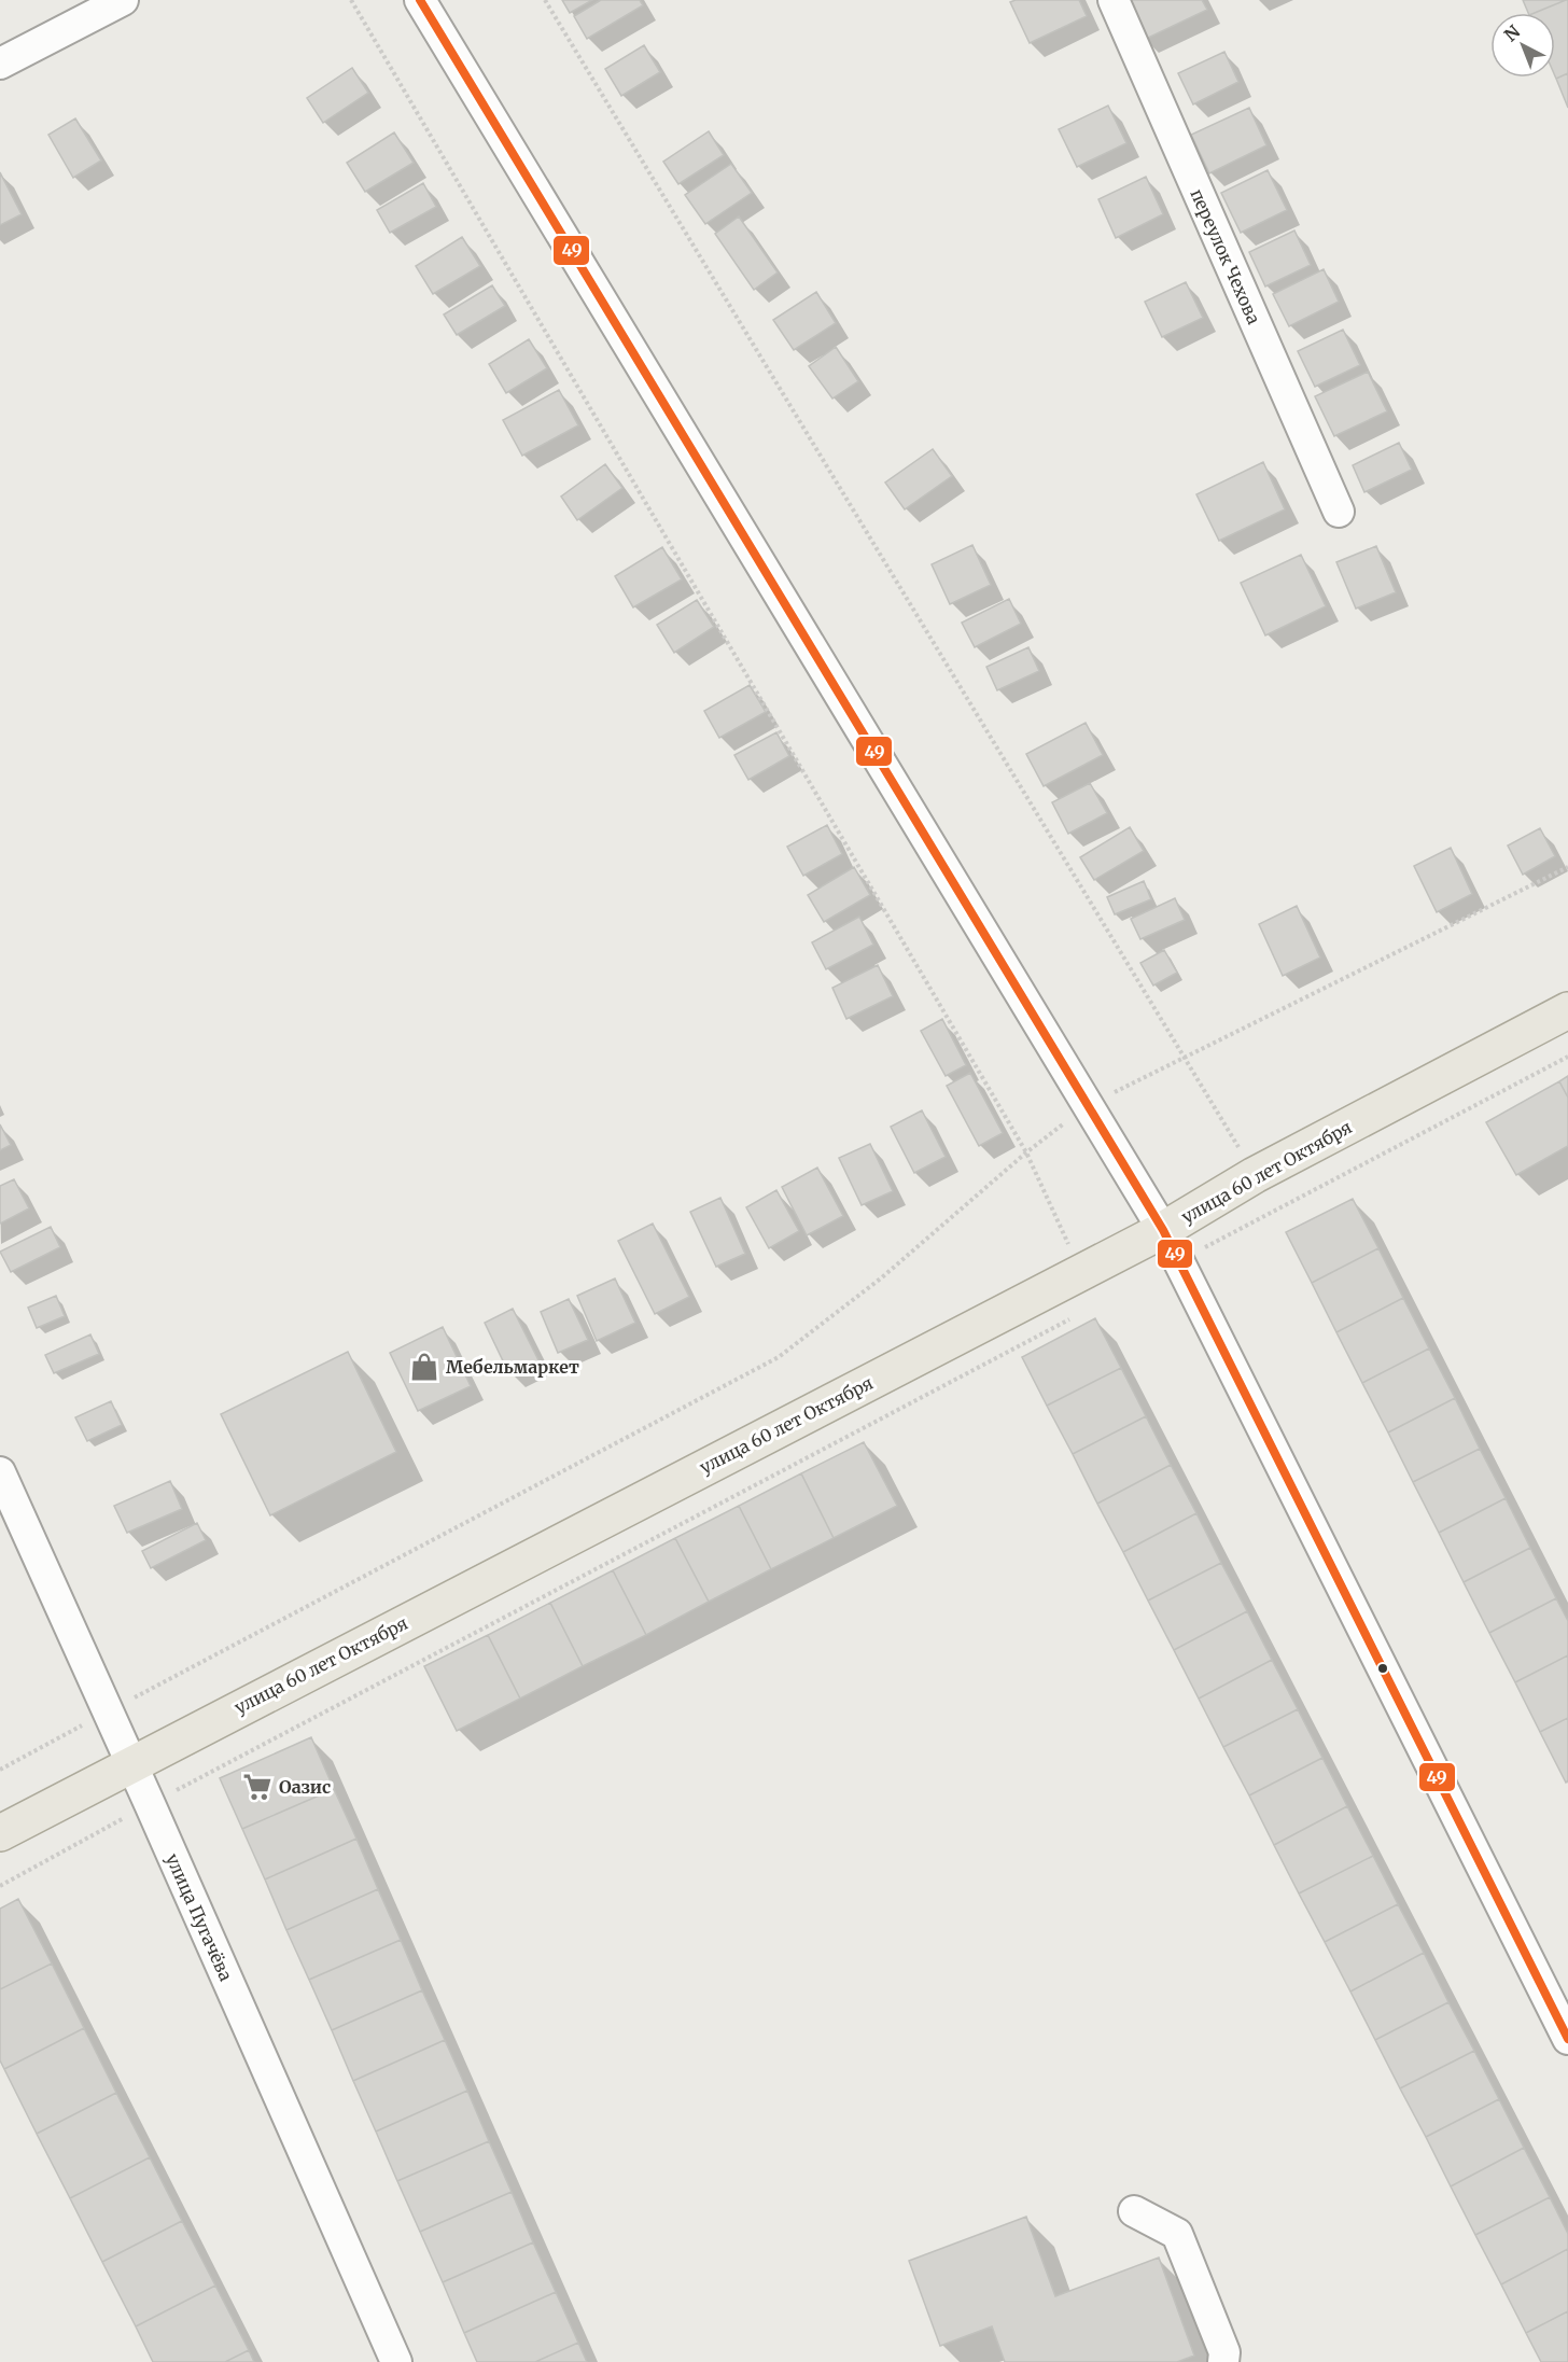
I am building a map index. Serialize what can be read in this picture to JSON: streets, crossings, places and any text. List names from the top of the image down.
{
  "streets": {
    "main road": ["улица 60 лет Октября"],
    "street": ["переулок Чехова", "улица Пугачёва"]
  },
  "crossings": [
    ["улица 60 лет Октября", "улица Пугачёва"]
  ],
  "places": {
    "shop": ["Мебельмаркет"],
    "supermarket": ["Оазис"]
  },
  "lines": ["transit line 49"],
  "north": "top left"
}
